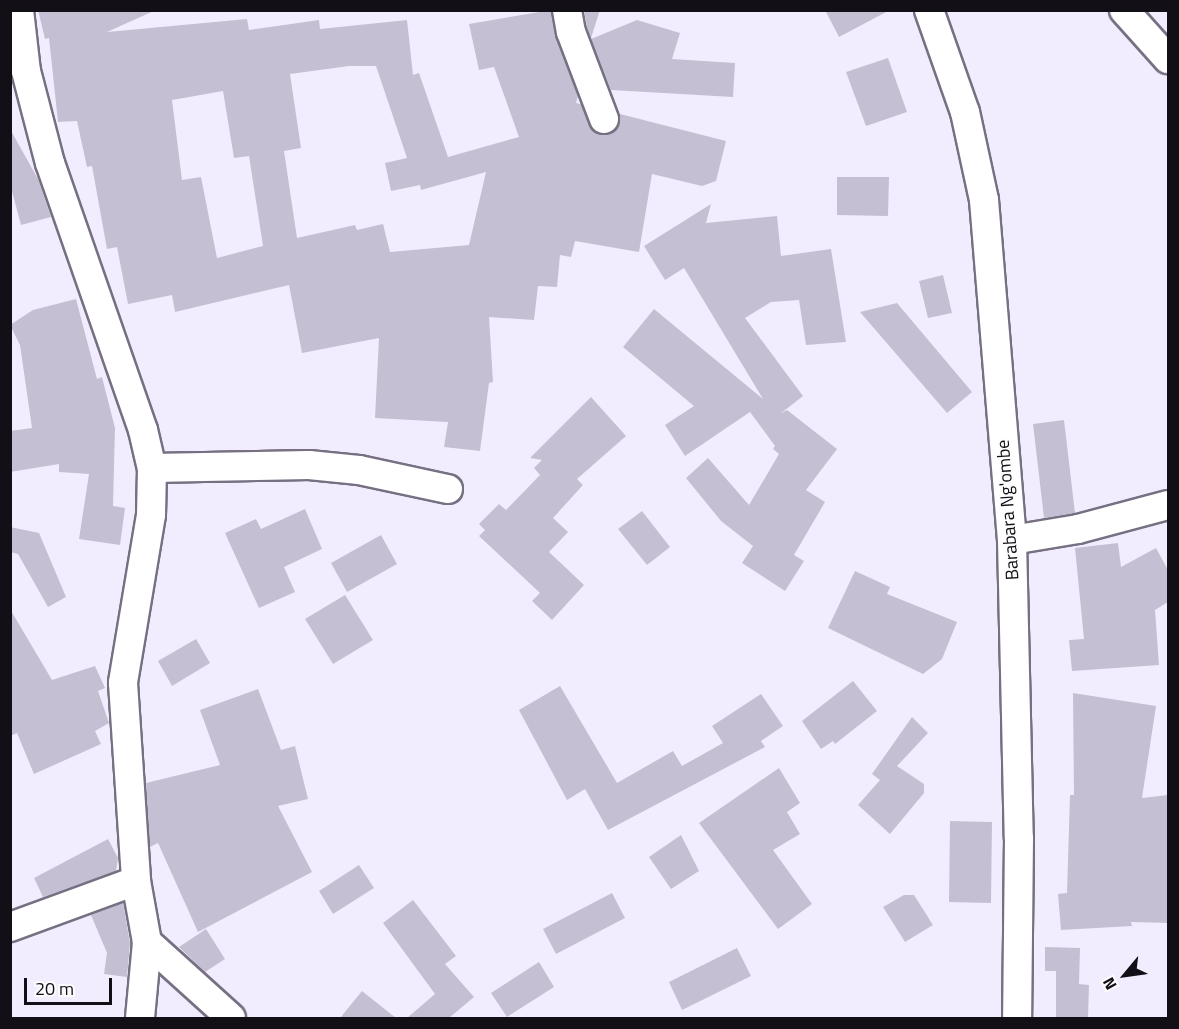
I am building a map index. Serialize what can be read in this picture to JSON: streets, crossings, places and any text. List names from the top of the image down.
{
  "streets": {
    "street": ["Barabara Ng'ombe"]
  },
  "scale_bar": "20 m",
  "north": "bottom left"
}
